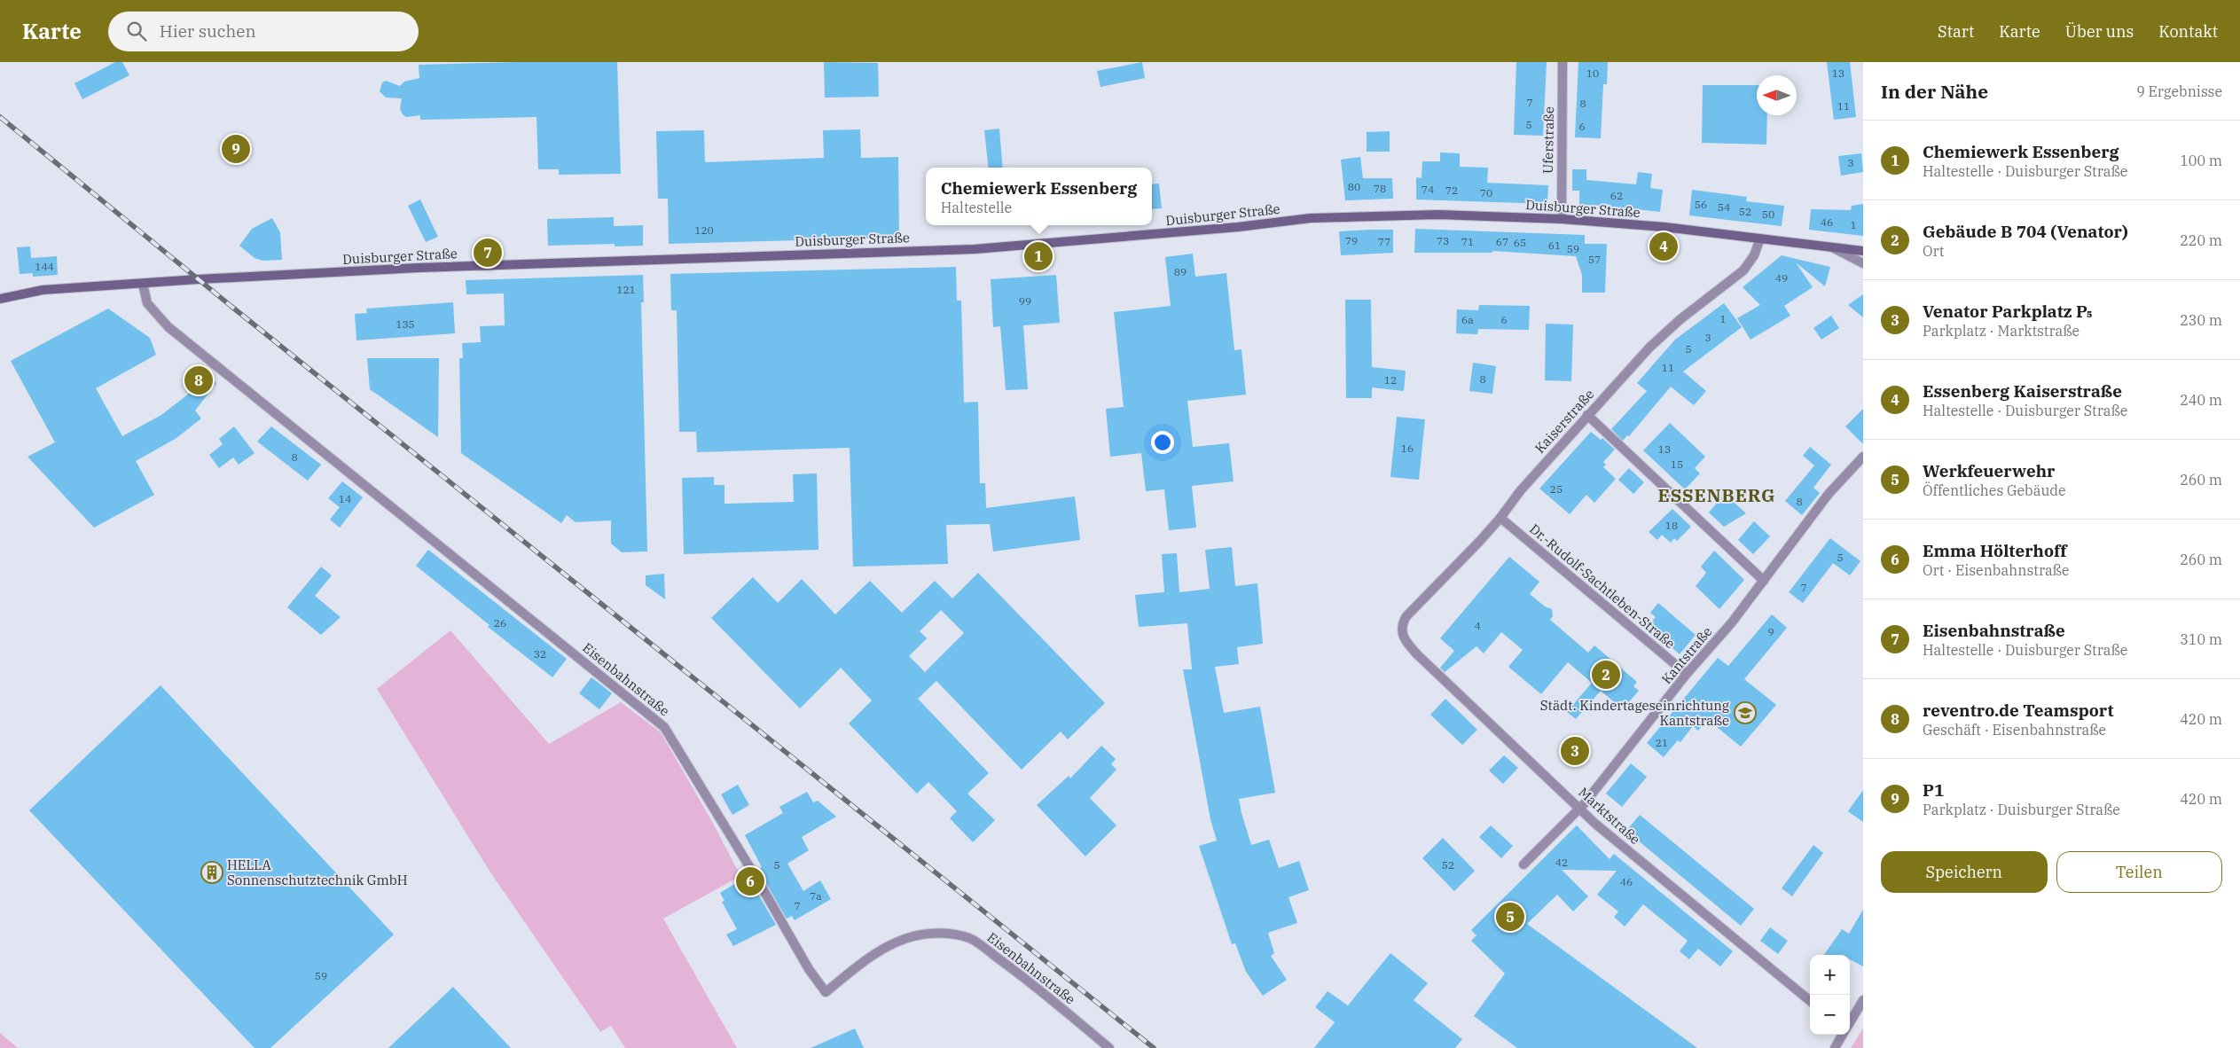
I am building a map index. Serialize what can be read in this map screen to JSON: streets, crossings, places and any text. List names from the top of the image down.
{
  "streets": {
    "main road": ["Duisburger Straße"],
    "street": [
      "Uferstraße",
      "Kaiserstraße",
      "Dr.-Rudolf-Sachtleben-Straße",
      "Kantstraße",
      "Eisenbahnstraße",
      "Marktstraße"
    ]
  },
  "crossings": [
    ["Uferstraße", "Duisburger Straße"],
    ["Duisburger Straße", "Kaiserstraße"],
    ["Duisburger Straße", "Eisenbahnstraße"],
    ["Kaiserstraße", "Dr.-Rudolf-Sachtleben-Straße"],
    ["Kaiserstraße", "Marktstraße"],
    ["Dr.-Rudolf-Sachtleben-Straße", "Kantstraße"],
    ["Kantstraße", "Marktstraße"]
  ],
  "districts": ["ESSENBERG"],
  "places": {
    "school or university": ["Städt. Kindertageseinrichtung Kantstraße"],
    "building": ["HELLA Sonnenschutztechnik GmbH"]
  },
  "house_numbers": [
    "10",
    "13",
    "7",
    "8",
    "11",
    "5",
    "6",
    "3",
    "80",
    "78",
    "74",
    "72",
    "70",
    "62",
    "56",
    "54",
    "52",
    "50",
    "46",
    "1",
    "120",
    "79",
    "73",
    "77",
    "71",
    "67",
    "65",
    "61",
    "59",
    "57",
    "144",
    "89",
    "49",
    "121",
    "99",
    "1",
    "6a",
    "6",
    "135",
    "3",
    "5",
    "11",
    "8",
    "12",
    "16",
    "13",
    "8",
    "15",
    "25",
    "14",
    "8",
    "18",
    "5",
    "7",
    "26",
    "4",
    "9",
    "32",
    "21",
    "42",
    "5",
    "52",
    "46",
    "7a",
    "7",
    "59"
  ],
  "north": "left",
  "page": {
    "header": "Karte",
    "search": "Hier suchen",
    "nav": [
      "Start",
      "Karte",
      "Über uns",
      "Kontakt"
    ],
    "heading": ["In der Nähe", "9 Ergebnisse"],
    "list": [
      {
        "mark": "1",
        "name": "Chemiewerk Essenberg",
        "note": "Haltestelle · Duisburger Straße",
        "value": "100 m"
      },
      {
        "mark": "2",
        "name": "Gebäude B 704 (Venator)",
        "note": "Ort",
        "value": "220 m"
      },
      {
        "mark": "3",
        "name": "Venator Parkplatz P₅",
        "note": "Parkplatz · Marktstraße",
        "value": "230 m"
      },
      {
        "mark": "4",
        "name": "Essenberg Kaiserstraße",
        "note": "Haltestelle · Duisburger Straße",
        "value": "240 m"
      },
      {
        "mark": "5",
        "name": "Werkfeuerwehr",
        "note": "Öffentliches Gebäude",
        "value": "260 m"
      },
      {
        "mark": "6",
        "name": "Emma Hölterhoff",
        "note": "Ort · Eisenbahnstraße",
        "value": "260 m"
      },
      {
        "mark": "7",
        "name": "Eisenbahnstraße",
        "note": "Haltestelle · Duisburger Straße",
        "value": "310 m"
      },
      {
        "mark": "8",
        "name": "reventro.de Teamsport",
        "note": "Geschäft · Eisenbahnstraße",
        "value": "420 m"
      },
      {
        "mark": "9",
        "name": "P1",
        "note": "Parkplatz · Duisburger Straße",
        "value": "420 m"
      }
    ],
    "pins": [
      "9",
      "4",
      "7",
      "1",
      "8",
      "2",
      "3",
      "6",
      "5"
    ],
    "popup": ["Chemiewerk Essenberg", "Haltestelle"],
    "buttons": ["Speichern", "Teilen"],
    "map_buttons": ["+", "−"]
  }
}
